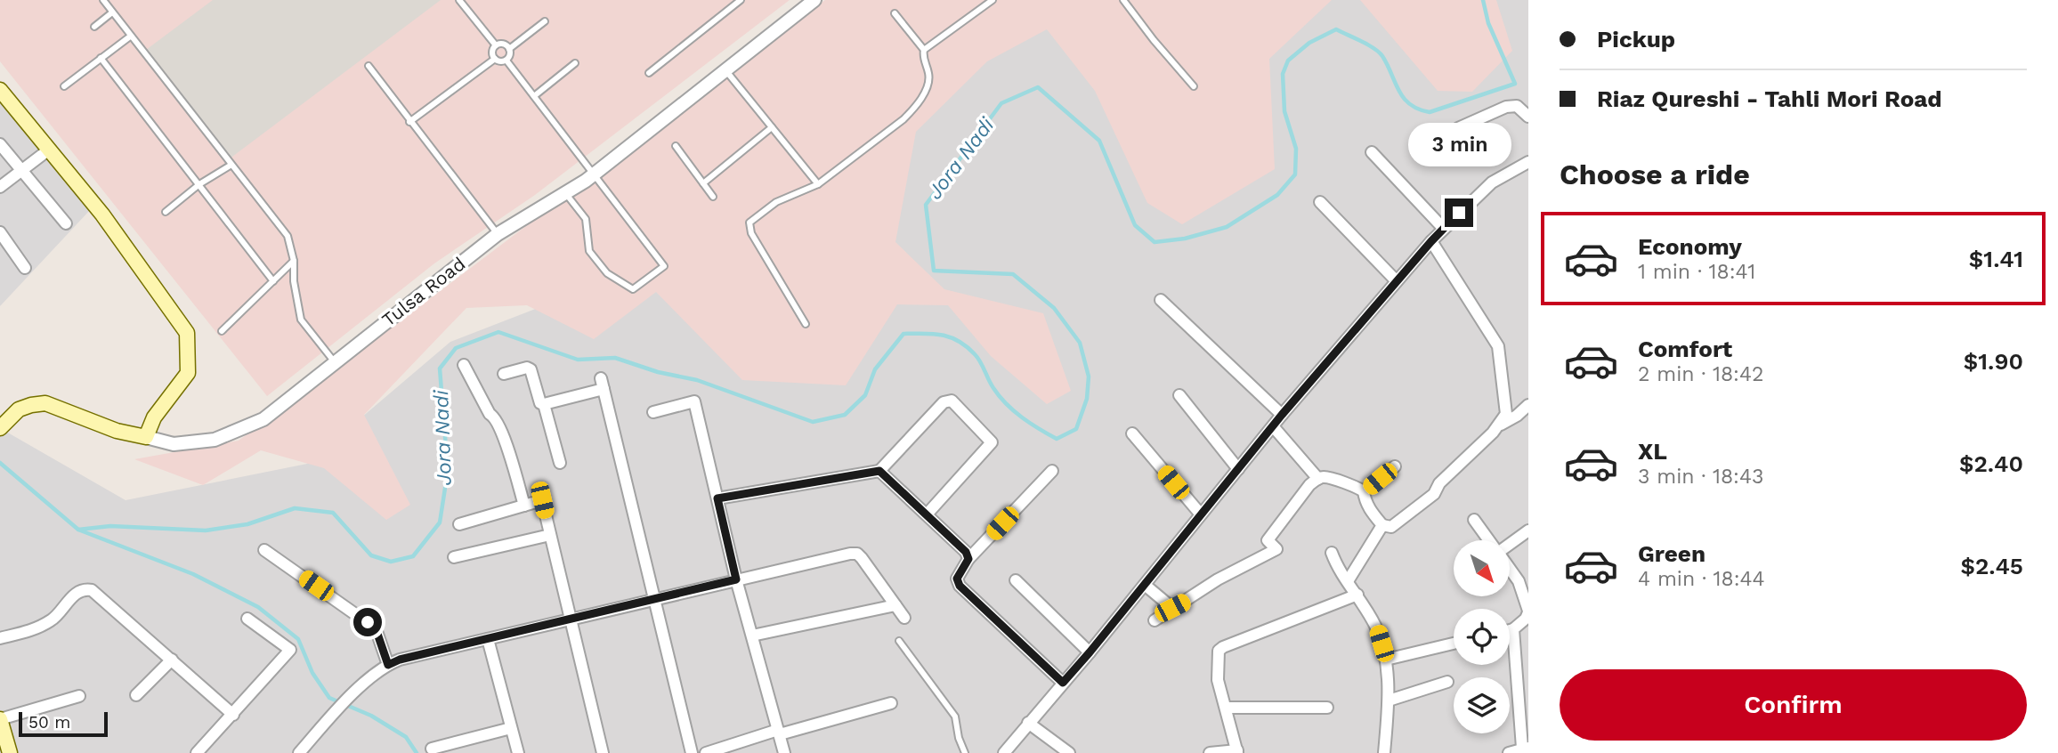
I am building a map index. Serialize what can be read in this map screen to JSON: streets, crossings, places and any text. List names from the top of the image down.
{
  "streets": {
    "main road": ["Tulsa Road"]
  },
  "water": ["Jora Nadi"],
  "scale_bar": "50 m",
  "north": "bottom right",
  "page": {
    "banner": ["Pickup", "Riaz Qureshi - Tahli Mori Road"],
    "bubble": "3 min",
    "heading": "Choose a ride",
    "list": [
      {
        "name": "Economy",
        "note": "1 min · 18:41",
        "value": "$1.41"
      },
      {
        "name": "Comfort",
        "note": "2 min · 18:42",
        "value": "$1.90"
      },
      {
        "name": "XL",
        "note": "3 min · 18:43",
        "value": "$2.40"
      },
      {
        "name": "Green",
        "note": "4 min · 18:44",
        "value": "$2.45"
      }
    ],
    "buttons": "Confirm",
    "scale": "50 m"
  }
}
